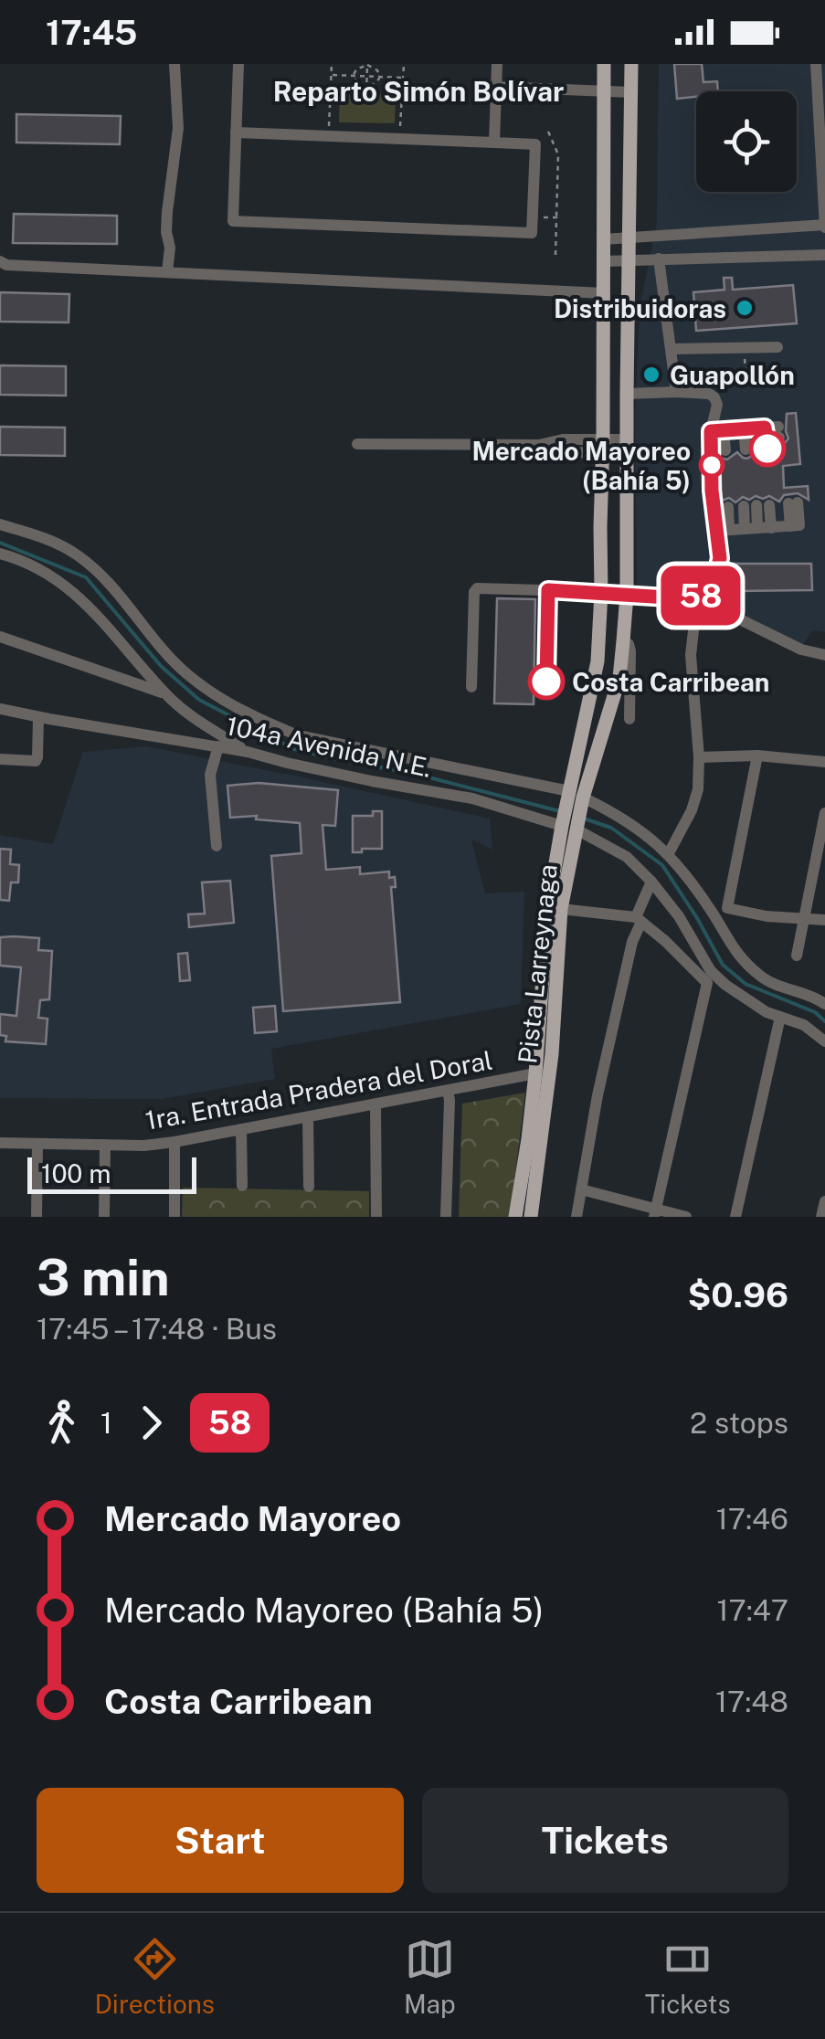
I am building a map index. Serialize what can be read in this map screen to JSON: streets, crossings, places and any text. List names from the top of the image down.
{
  "streets": {
    "main road": ["Pista Larreynaga"],
    "street": ["104a Avenida N.E.", "1ra. Entrada Pradera del Doral"]
  },
  "crossings": [
    ["104a Avenida N.E.", "Pista Larreynaga"],
    ["Pista Larreynaga", "1ra. Entrada Pradera del Doral"]
  ],
  "districts": ["Reparto Simón Bolívar"],
  "places": [
    "Distribuidoras",
    "Guapollón",
    "Mercado Mayoreo (Bahía 5)",
    "Costa Carribean"
  ],
  "lines": ["bus line 58"],
  "scale_bar": "100 m",
  "page": {
    "status": "17:45",
    "on_map": "58",
    "scale": "100 m",
    "heading": ["3 min", "17:45 – 17:48 · Bus", "$0.96"],
    "legs": ["1", "58", "2 stops"],
    "list": [
      {
        "name": "Mercado Mayoreo",
        "value": "17:46"
      },
      {
        "name": "Mercado Mayoreo (Bahía 5)",
        "value": "17:47"
      },
      {
        "name": "Costa Carribean",
        "value": "17:48"
      }
    ],
    "buttons": ["Start", "Tickets"],
    "tabs": ["Directions", "Map", "Tickets"]
  }
}
